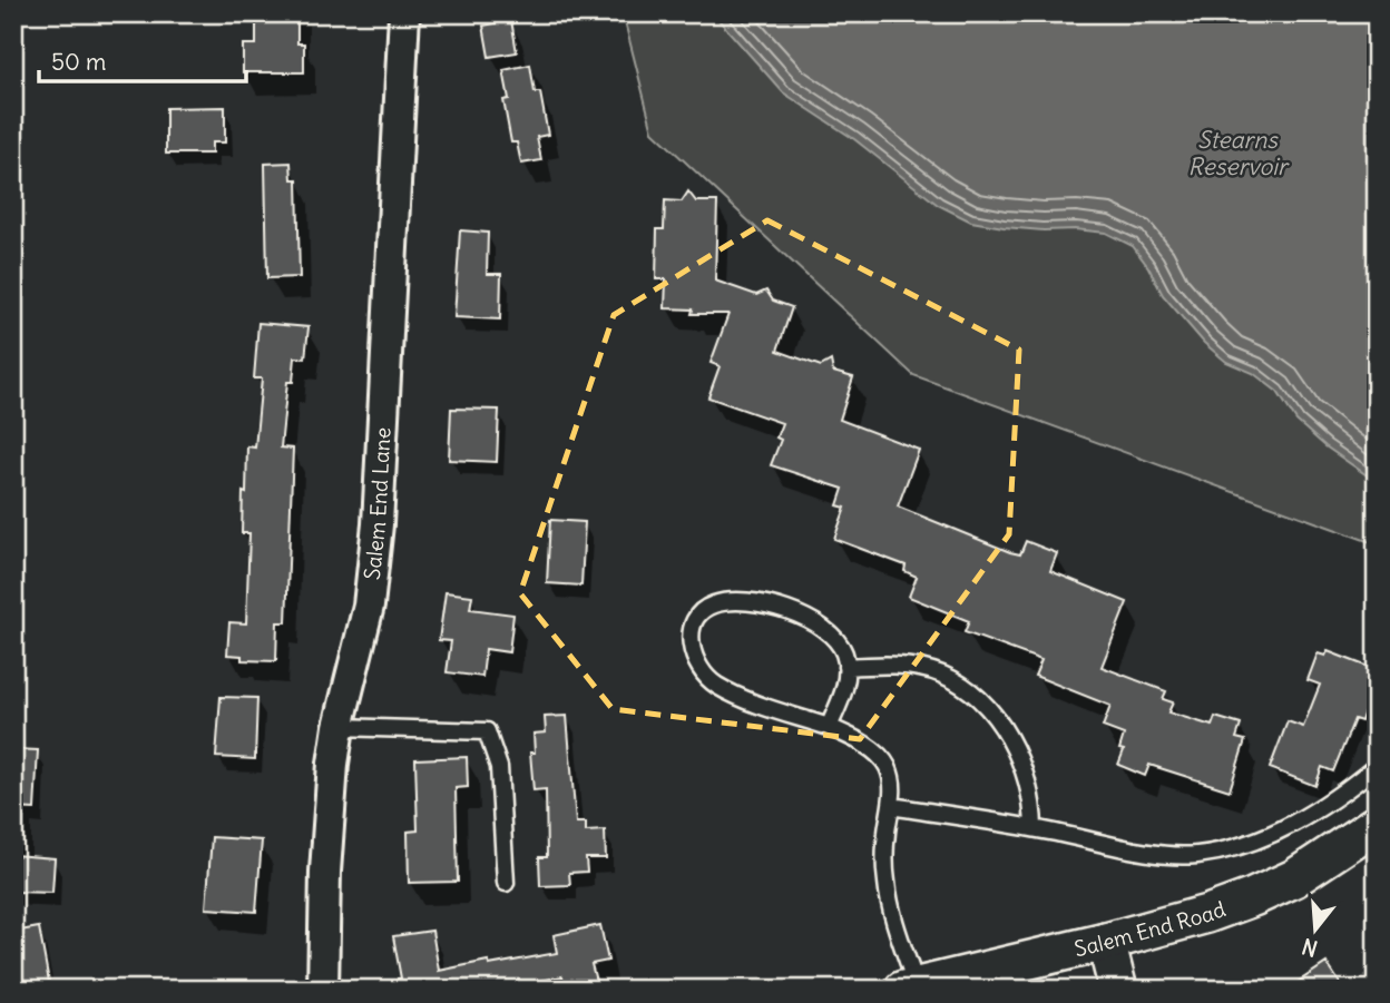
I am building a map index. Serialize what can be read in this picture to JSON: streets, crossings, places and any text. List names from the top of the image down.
{
  "streets": {
    "street": ["Salem End Lane", "Salem End Road"]
  },
  "water": ["Stearns Reservoir"],
  "scale_bar": "50 m",
  "north": "bottom"
}
